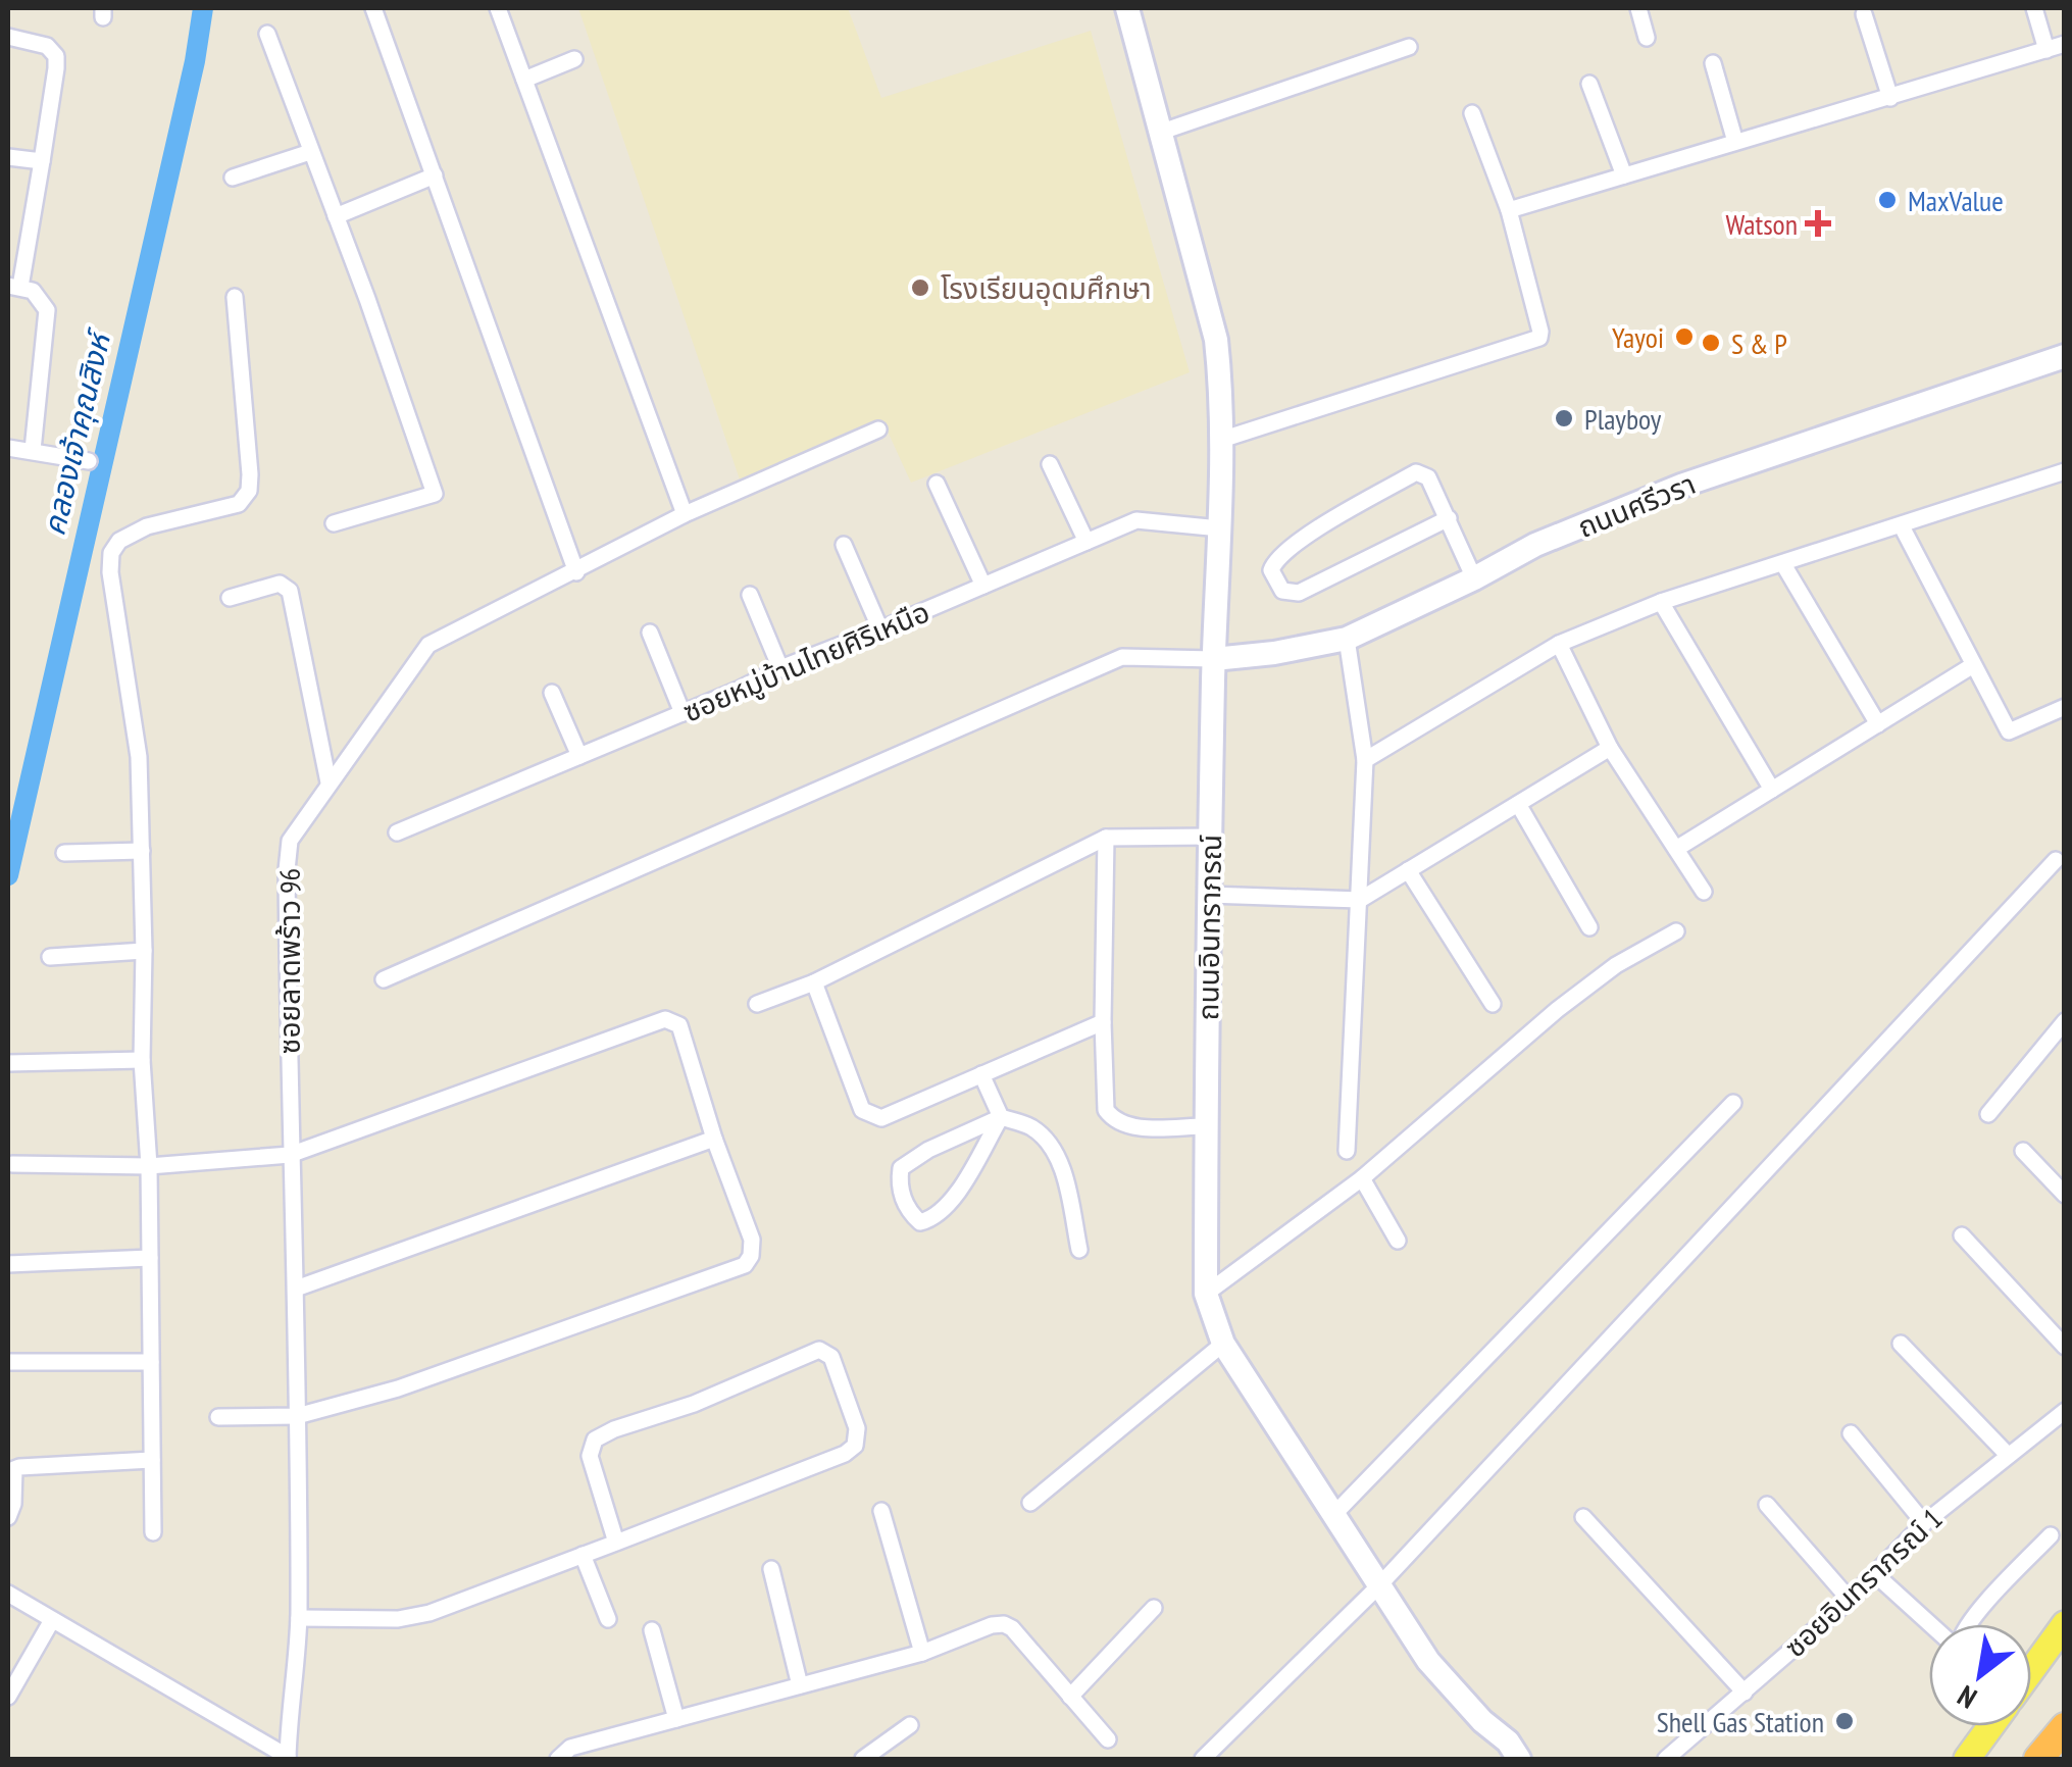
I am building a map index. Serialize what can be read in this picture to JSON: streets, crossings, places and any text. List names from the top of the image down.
{
  "streets": {
    "street": [
      "ถนนศรีวรา",
      "ซอยหมู่บ้านไทยศิริเหนือ",
      "ถนนอินทราภรณ์",
      "ซอยลาดพร้าว 96",
      "ซอยอินทราภรณ์ 1"
    ]
  },
  "crossings": [
    ["ถนนศรีวรา", "ถนนอินทราภรณ์"],
    ["ซอยหมู่บ้านไทยศิริเหนือ", "ถนนอินทราภรณ์"]
  ],
  "water": ["คลองเจ้าคุณสิงห์"],
  "places": {
    "other": [
      "MaxValue",
      "โรงเรียนอุดมศึกษา",
      "Yayoi",
      "S & P",
      "Playboy",
      "Shell Gas Station"
    ],
    "health": ["Watson"]
  },
  "north": "bottom left"
}
